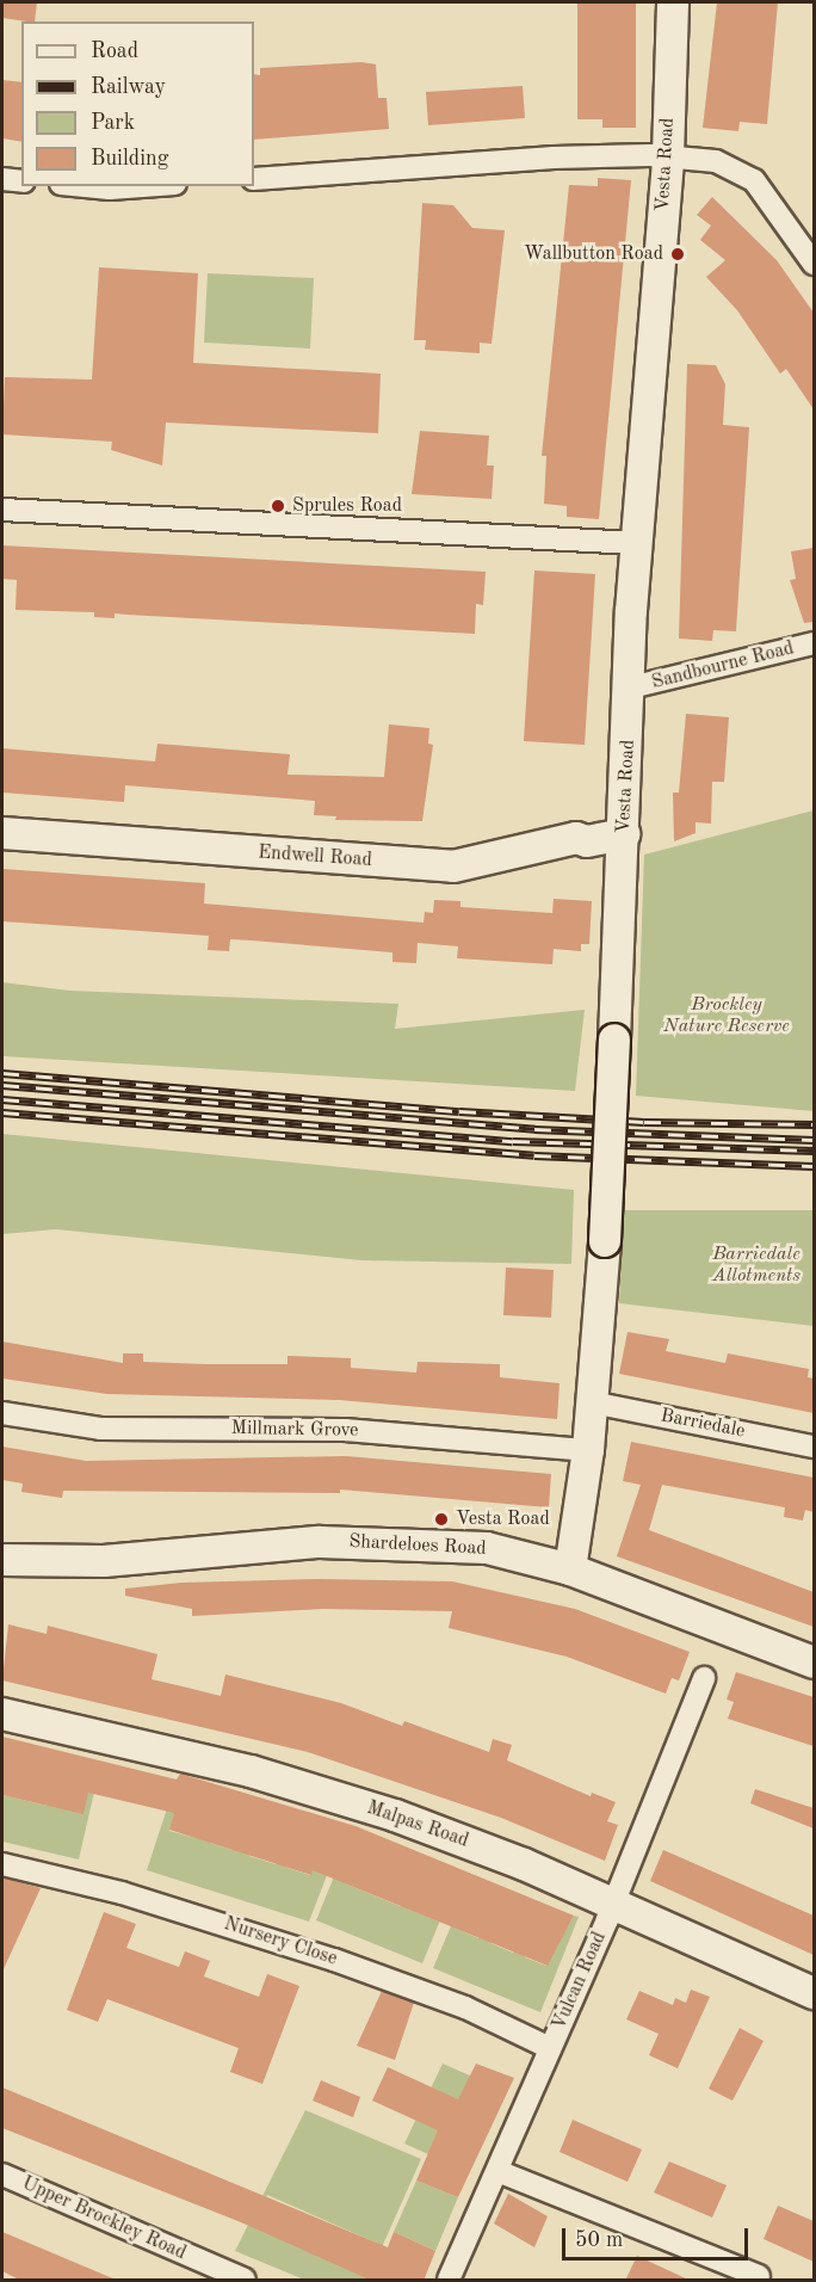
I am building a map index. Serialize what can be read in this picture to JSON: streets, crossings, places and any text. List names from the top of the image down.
{
  "streets": {
    "street": [
      "Vesta Road",
      "Sandbourne Road",
      "Endwell Road",
      "Barriedale",
      "Millmark Grove",
      "Shardeloes Road",
      "Malpas Road",
      "Nursery Close",
      "Vulcan Road",
      "Upper Brockley Road"
    ]
  },
  "crossings": [
    ["Vesta Road", "Sandbourne Road"],
    ["Vesta Road", "Endwell Road"],
    ["Vesta Road", "Barriedale"],
    ["Vesta Road", "Millmark Grove"],
    ["Vesta Road", "Shardeloes Road"],
    ["Malpas Road", "Vulcan Road"],
    ["Nursery Close", "Vulcan Road"]
  ],
  "parks": ["Brockley Nature Reserve", "Barriedale Allotments"],
  "places": ["Wallbutton Road", "Sprules Road", "Vesta Road"],
  "legend": [
    "Road",
    "Railway",
    "Park",
    "Building"
  ],
  "scale_bar": "50 m"
}
